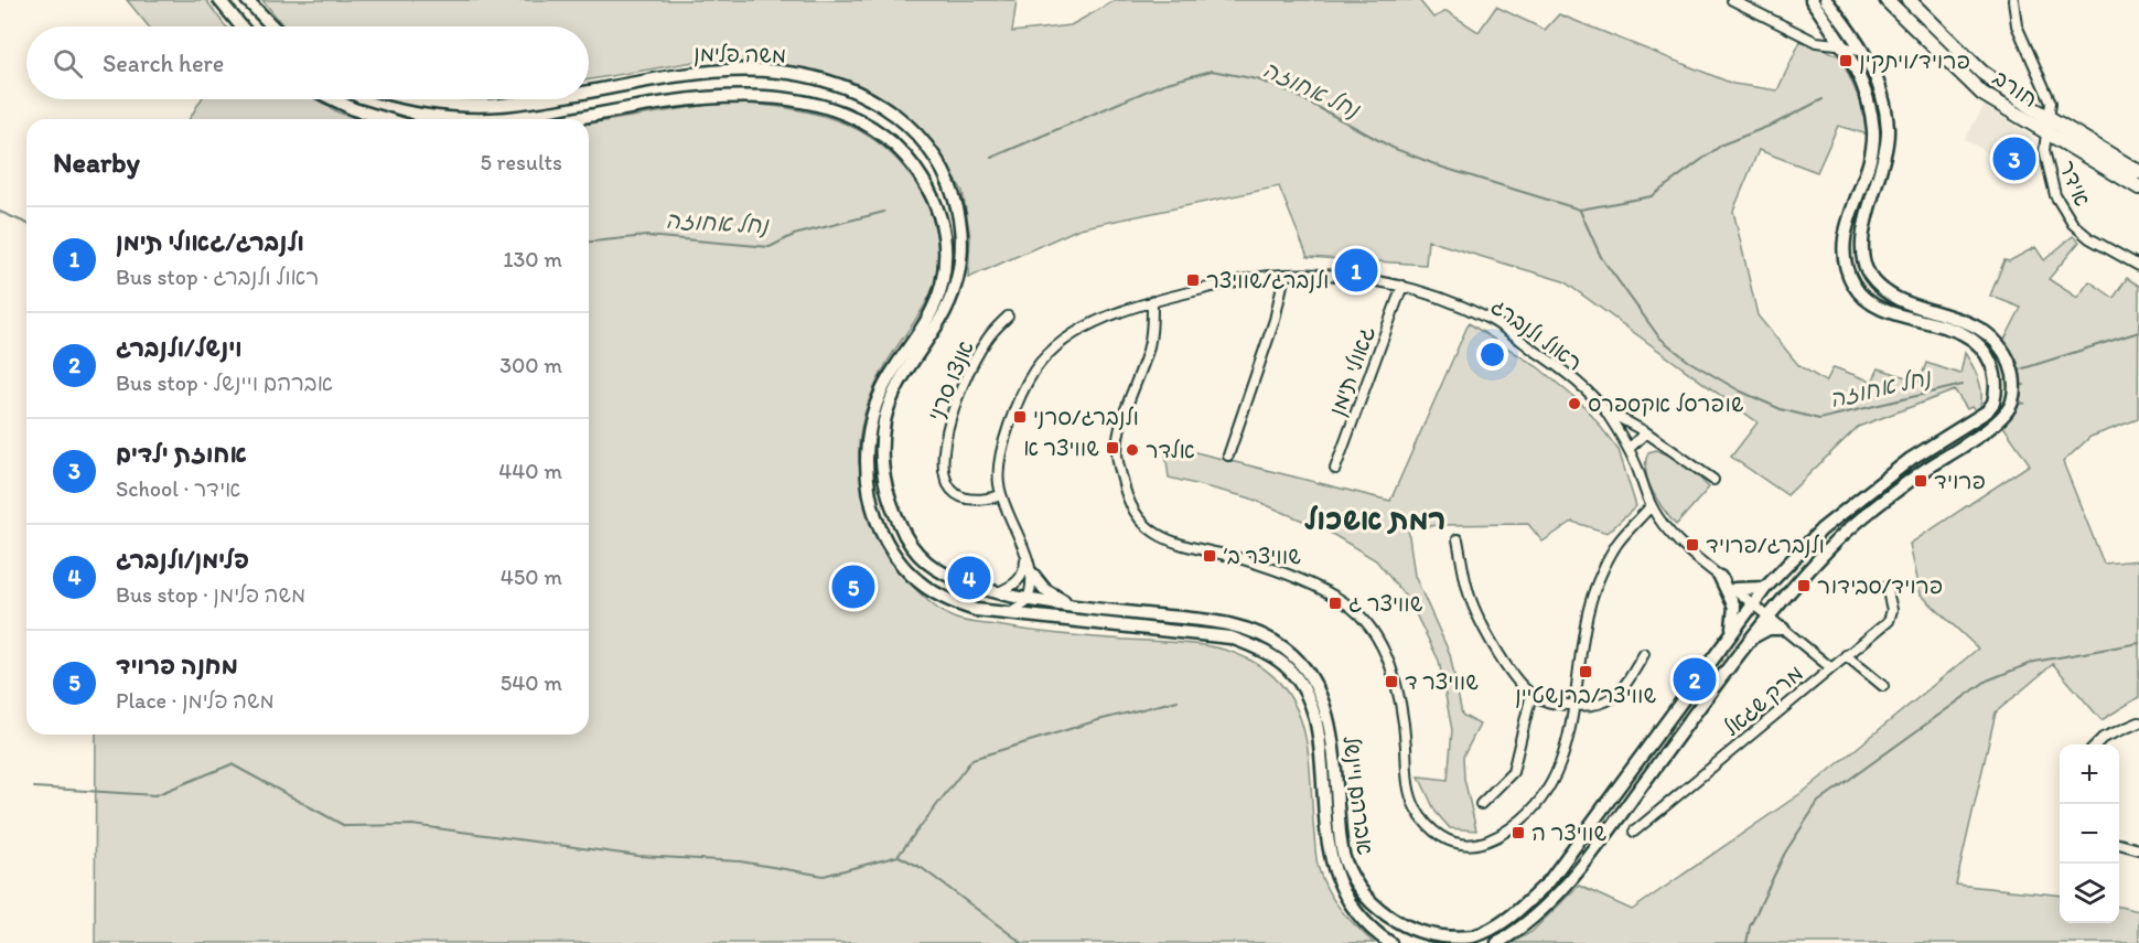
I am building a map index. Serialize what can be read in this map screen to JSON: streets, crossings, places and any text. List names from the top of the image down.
{
  "streets": {
    "main road": ["משה פלימן", "חורב", "אברהם ויינשל"],
    "street": [
      "אידר",
      "ראול ולנברג",
      "גאולי תימן",
      "אנצו סרני",
      "מרק שגאל"
    ]
  },
  "crossings": [
    ["משה פלימן", "אברהם ויינשל"],
    ["חורב", "אידר"],
    ["ראול ולנברג", "גאולי תימן"],
    ["ראול ולנברג", "אנצו סרני"],
    ["ראול ולנברג", "מרק שגאל"],
    ["ראול ולנברג", "אברהם ויינשל"]
  ],
  "districts": ["רמת אשכול"],
  "water": ["נחל אחוזה"],
  "places": {
    "transit": [
      "פרויד/ויתקין",
      "ולנברג/שוויצר",
      "ולנברג/סרני",
      "שוויצר א",
      "פרויד",
      "ולנברג/פרויד",
      "שוויצר ב׳",
      "פרויד/סבידור",
      "שוויצר ג",
      "שוויצר/ברנשטיין",
      "שוויצר ד",
      "שוויצר ה"
    ],
    "other": ["שופרסל אקספרס", "אלדר"]
  },
  "page": {
    "search": "Search here",
    "heading": ["Nearby", "5 results"],
    "pins": [
      "3",
      "1",
      "4",
      "5",
      "2"
    ],
    "list": [
      {
        "mark": "1",
        "name": "ולנברג/גאולי תימן",
        "note": "Bus stop · ראול ולנברג",
        "value": "130 m"
      },
      {
        "mark": "2",
        "name": "וינשל/ולנברג",
        "note": "Bus stop · אברהם ויינשל",
        "value": "300 m"
      },
      {
        "mark": "3",
        "name": "אחוזת ילדים",
        "note": "School · אידר",
        "value": "440 m"
      },
      {
        "mark": "4",
        "name": "פלימן/ולנברג",
        "note": "Bus stop · משה פלימן",
        "value": "450 m"
      },
      {
        "mark": "5",
        "name": "מחנה פרויד",
        "note": "Place · משה פלימן",
        "value": "540 m"
      }
    ],
    "map_buttons": ["+", "−"]
  }
}
